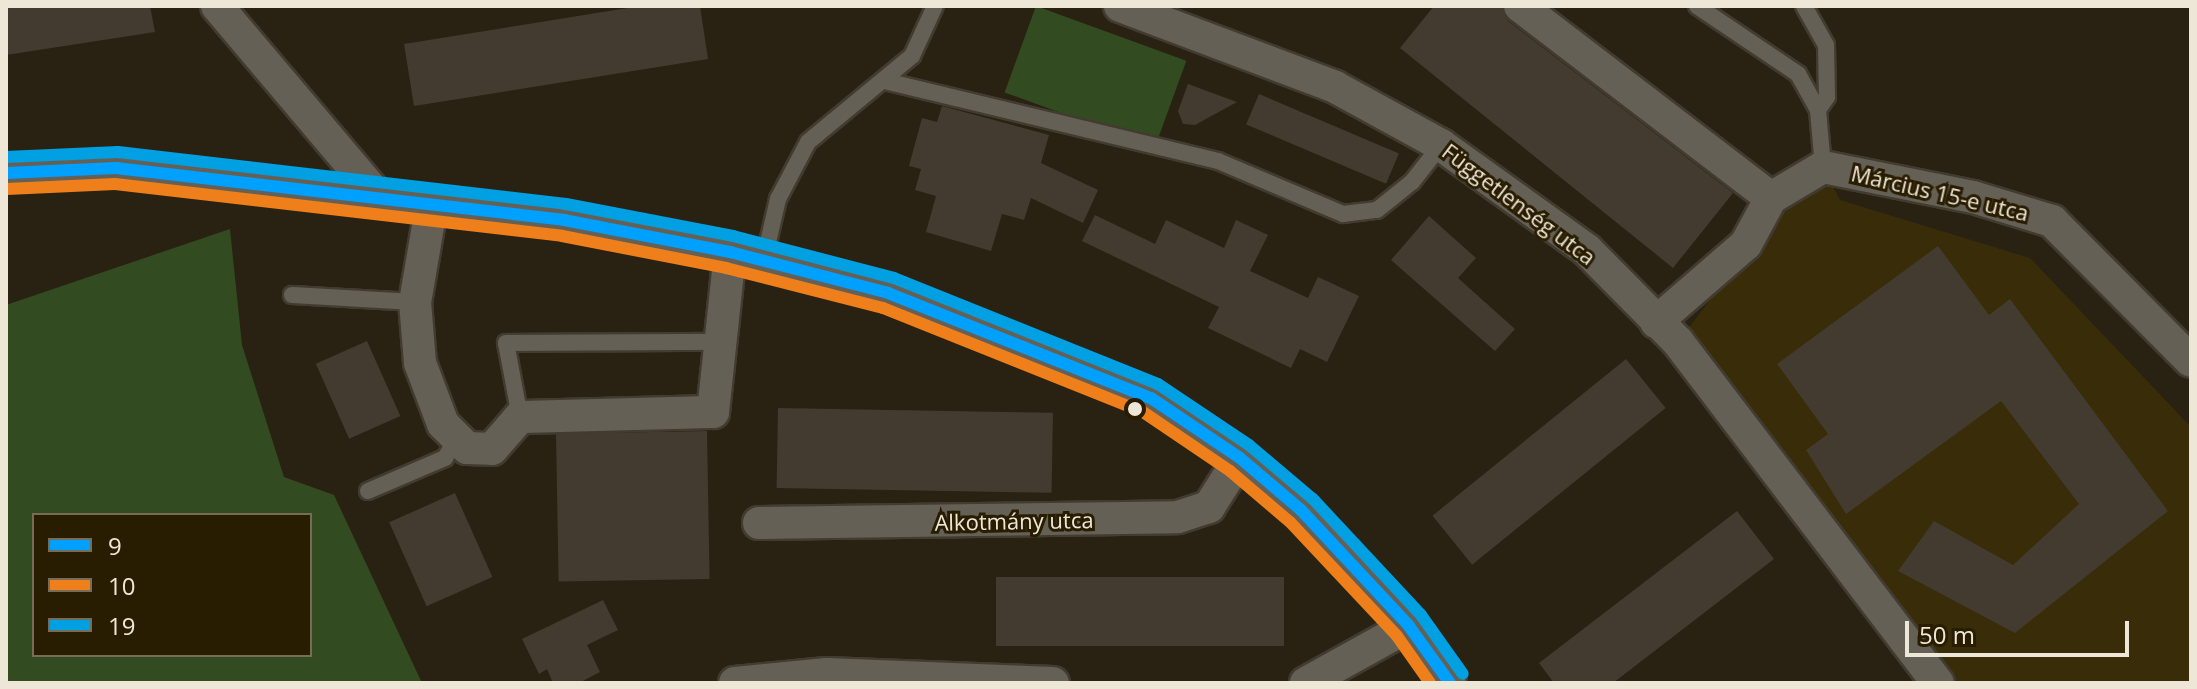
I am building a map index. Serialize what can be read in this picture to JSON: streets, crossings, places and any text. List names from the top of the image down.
{
  "streets": {
    "street": ["Március 15-e utca", "Függetlenség utca", "Alkotmány utca"]
  },
  "lines": ["transit line 19", "transit line 9", "transit line 10"],
  "legend": ["9", "10", "19"],
  "scale_bar": "50 m"
}
